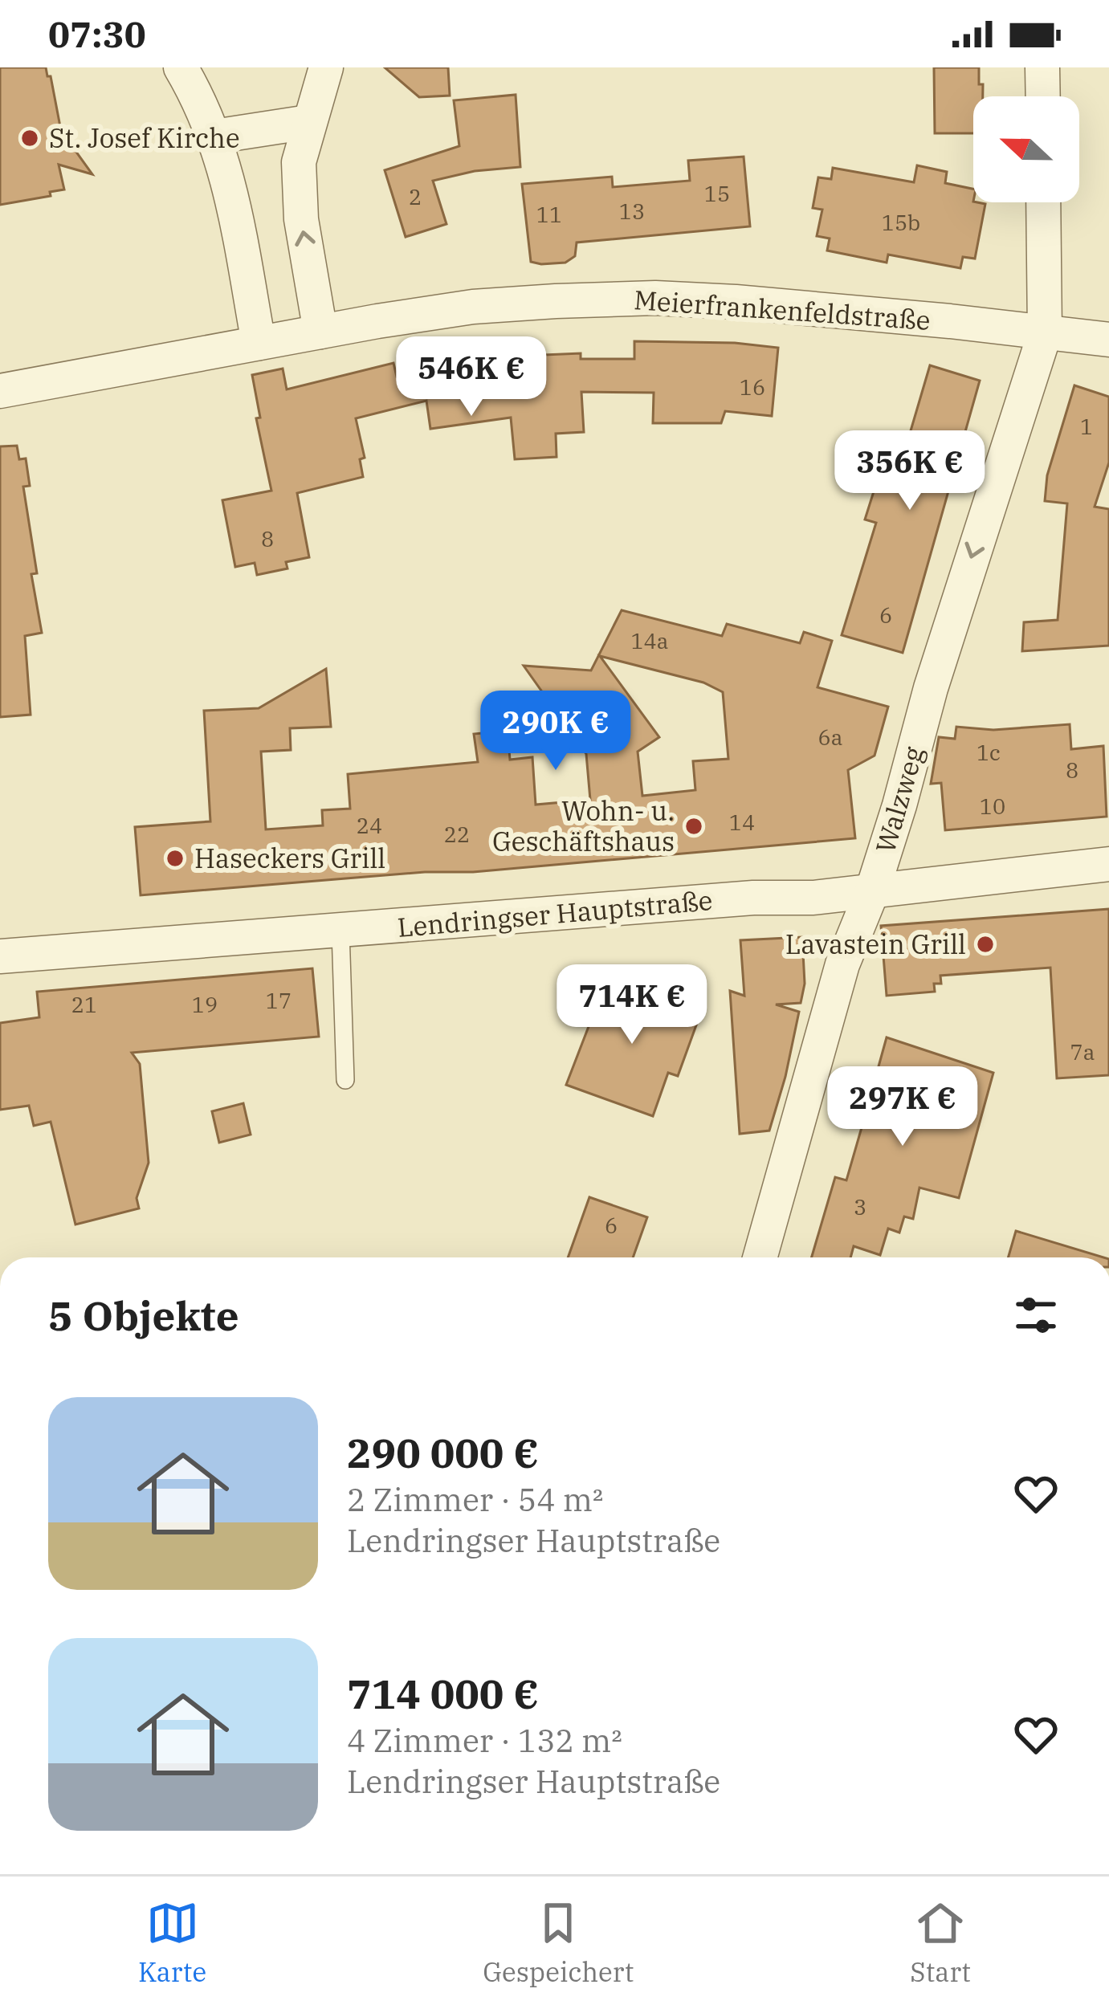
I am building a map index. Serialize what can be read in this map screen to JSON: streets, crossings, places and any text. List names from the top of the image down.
{
  "streets": {
    "street": ["Meierfrankenfeldstraße", "Walzweg", "Lendringser Hauptstraße"]
  },
  "crossings": [
    ["Meierfrankenfeldstraße", "Walzweg"],
    ["Walzweg", "Lendringser Hauptstraße"]
  ],
  "one_way": ["Walzweg"],
  "places": [
    "St. Josef Kirche",
    "Wohn- u. Geschäftshaus",
    "Haseckers Grill",
    "Lavastein Grill"
  ],
  "house_numbers": [
    "15",
    "2",
    "13",
    "11",
    "15b",
    "16",
    "1",
    "8",
    "6",
    "14a",
    "6a",
    "1c",
    "8",
    "10",
    "14",
    "24",
    "22",
    "17",
    "21",
    "19",
    "7a",
    "3",
    "6"
  ],
  "north": "left",
  "page": {
    "status": "07:30",
    "price": [
      "546K €",
      "356K €",
      "290K €",
      "714K €",
      "297K €"
    ],
    "heading": "5 Objekte",
    "list": [
      {
        "name": "290 000 €",
        "note": "2 Zimmer · 54 m² · Lendringser Hauptstraße"
      },
      {
        "name": "714 000 €",
        "note": "4 Zimmer · 132 m² · Lendringser Hauptstraße"
      }
    ],
    "tabs": ["Karte", "Gespeichert", "Start"]
  }
}
